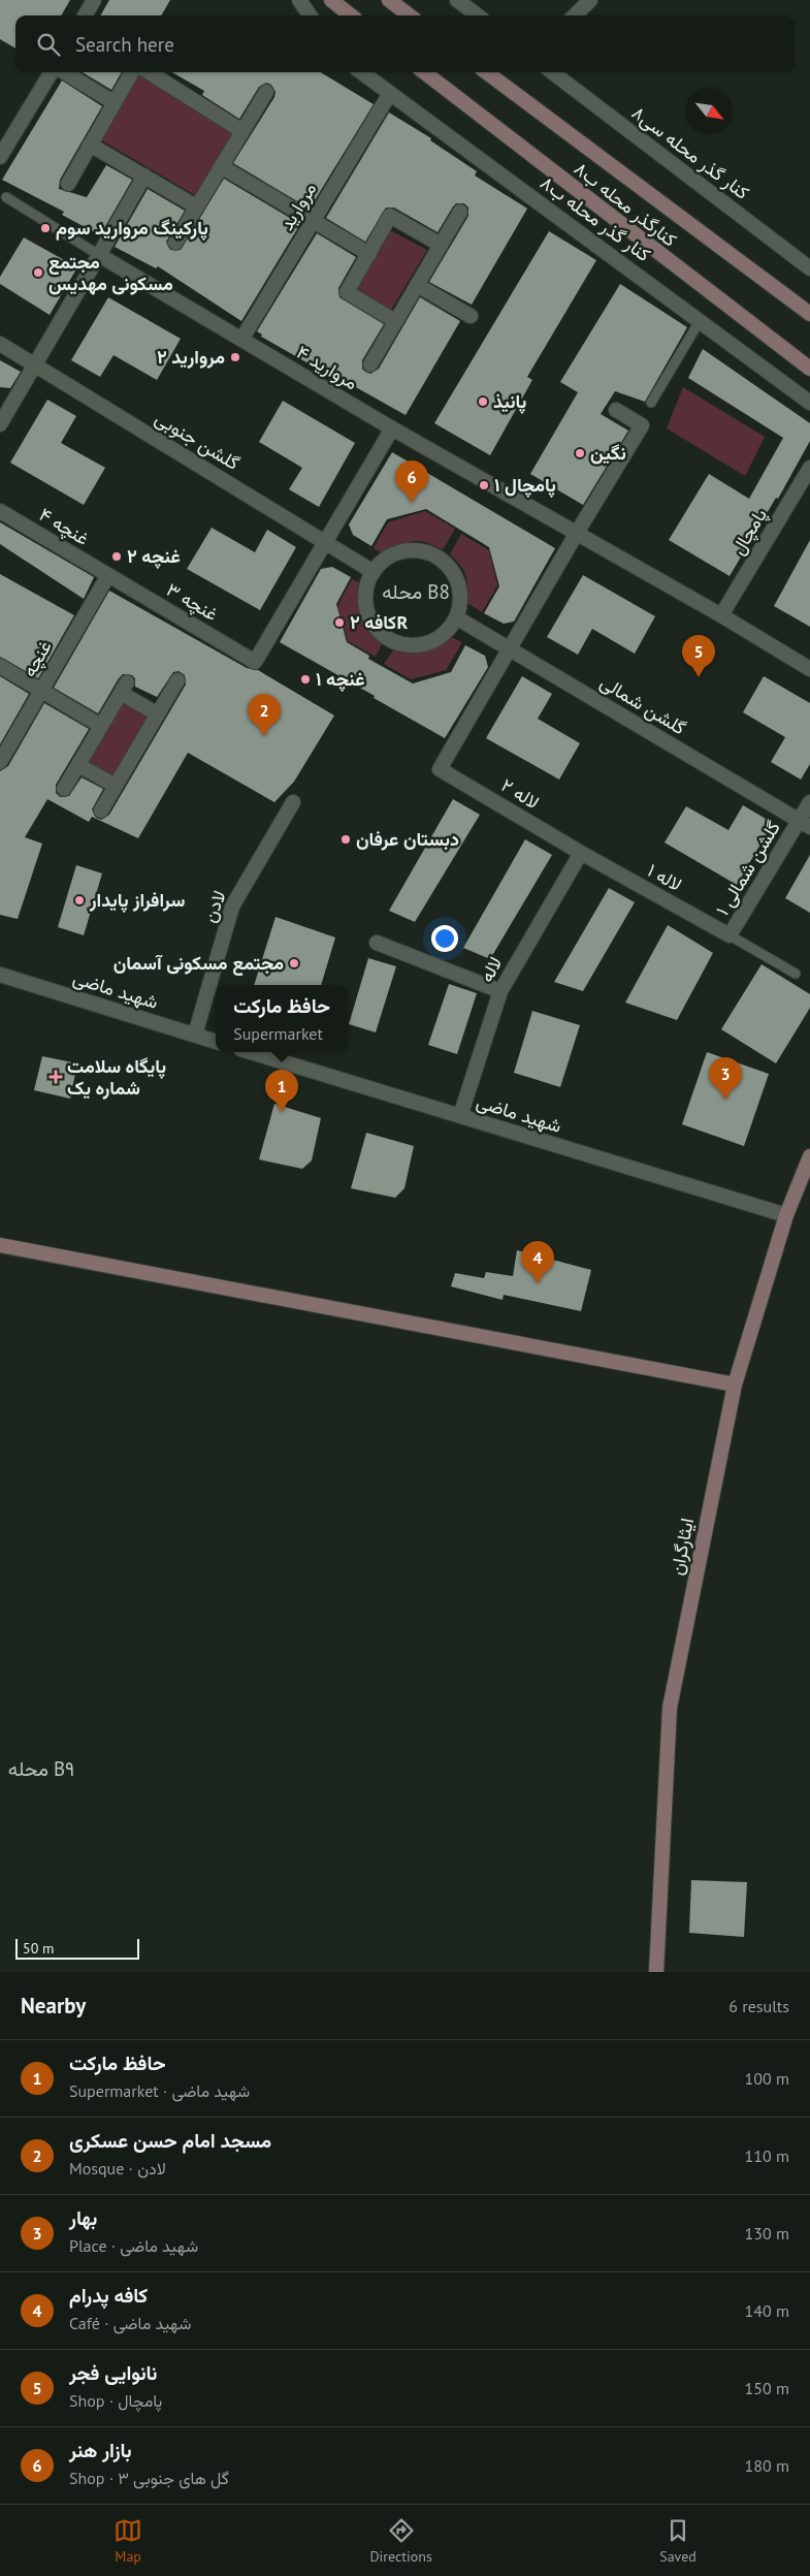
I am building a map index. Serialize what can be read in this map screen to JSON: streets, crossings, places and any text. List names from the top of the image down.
{
  "streets": {
    "main road": ["کنارگذر محله ب۸", "ایثارگران"],
    "street": [
      "کنار گذر محله سی۸",
      "مروارید",
      "کنار گذر محله ب۸",
      "مروارید ۴",
      "گلشن جنوبی",
      "غنچه ۴",
      "پامچال",
      "غنچه ۳",
      "غنچه",
      "گلشن شمالی",
      "لاله ۲",
      "گلشن شمالی ۱",
      "لاله ۱",
      "لادن",
      "لاله",
      "شهید ماضی"
    ]
  },
  "crossings": [
    ["مروارید", "کنار گذر محله ب۸"],
    ["مروارید", "مروارید ۴"],
    ["مروارید ۴", "پامچال"],
    ["گلشن جنوبی", "غنچه ۳"],
    ["گلشن جنوبی", "گلشن شمالی"],
    ["غنچه ۴", "غنچه ۳"],
    ["غنچه ۴", "غنچه"],
    ["غنچه ۳", "غنچه"],
    ["گلشن شمالی", "لاله ۲"],
    ["گلشن شمالی", "گلشن شمالی ۱"],
    ["لاله ۲", "لاله ۱"],
    ["لاله ۲", "لاله"],
    ["گلشن شمالی ۱", "لاله ۱"],
    ["لاله ۱", "لاله"],
    ["لادن", "شهید ماضی"],
    ["لاله", "شهید ماضی"],
    ["شهید ماضی", "ایثارگران"]
  ],
  "districts": ["محله B8", "محله B۹"],
  "places": {
    "other": [
      "پارکینگ مروارید سوم",
      "مجتمع مسکونی مهدیس",
      "مروارید ۲",
      "پانیذ",
      "نگین",
      "پامچال ۱",
      "غنچه ۲",
      "کافه ۲R",
      "غنچه ۱",
      "دبستان عرفان",
      "سرافراز پایدار",
      "مجتمع مسکونی آسمان"
    ],
    "health": ["پایگاه سلامت شماره یک"]
  },
  "scale_bar": "50 m",
  "north": "bottom right",
  "page": {
    "search": "Search here",
    "pins": [
      "6",
      "5",
      "2",
      "3",
      "1",
      "4"
    ],
    "popup": ["حافظ مارکت", "Supermarket"],
    "scale": "50 m",
    "heading": ["Nearby", "6 results"],
    "list": [
      {
        "mark": "1",
        "name": "حافظ مارکت",
        "note": "Supermarket · شهید ماضی",
        "value": "100 m"
      },
      {
        "mark": "2",
        "name": "مسجد امام حسن عسکری",
        "note": "Mosque · لادن",
        "value": "110 m"
      },
      {
        "mark": "3",
        "name": "بهار",
        "note": "Place · شهید ماضی",
        "value": "130 m"
      },
      {
        "mark": "4",
        "name": "کافه پدرام",
        "note": "Café · شهید ماضی",
        "value": "140 m"
      },
      {
        "mark": "5",
        "name": "نانوایی فجر",
        "note": "Shop · پامچال",
        "value": "150 m"
      },
      {
        "mark": "6",
        "name": "بازار هنر",
        "note": "Shop · گل های جنوبی ۳",
        "value": "180 m"
      }
    ],
    "nav": ["Map", "Directions", "Saved"]
  }
}
